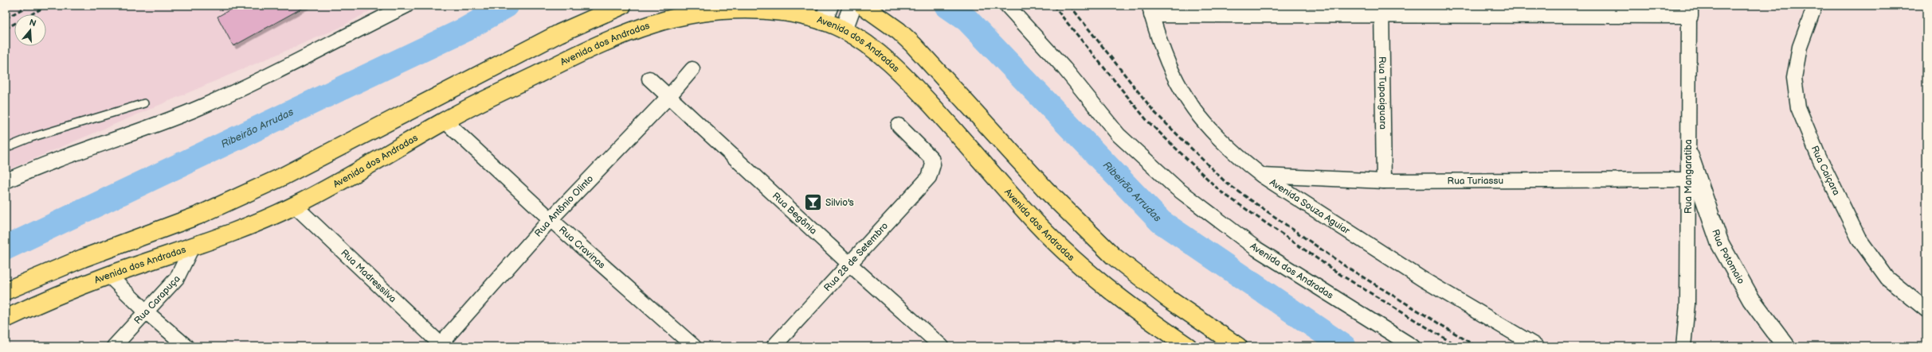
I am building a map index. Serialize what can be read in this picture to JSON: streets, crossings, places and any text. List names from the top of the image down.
{
  "streets": {
    "main road": ["Avenida dos Andradas"],
    "street": [
      "Rua Tupaciguara",
      "Rua Caiçara",
      "Rua Mangaratiba",
      "Rua Turiassu",
      "Rua Antônio Olinto",
      "Avenida Souza Aguiar",
      "Rua Begônia",
      "Rua Cravinas",
      "Rua 28 de Setembro",
      "Rua Potomaio",
      "Rua Madressilva",
      "Rua Carapuça"
    ]
  },
  "crossings": [
    ["Avenida dos Andradas", "Rua Cravinas"],
    ["Avenida dos Andradas", "Rua Madressilva"],
    ["Avenida dos Andradas", "Rua Carapuça"],
    ["Rua Tupaciguara", "Rua Turiassu"],
    ["Rua Mangaratiba", "Rua Turiassu"],
    ["Rua Mangaratiba", "Rua Potomaio"],
    ["Rua Turiassu", "Avenida Souza Aguiar"],
    ["Rua Antônio Olinto", "Rua Begônia"],
    ["Rua Antônio Olinto", "Rua Cravinas"],
    ["Rua Antônio Olinto", "Rua Madressilva"],
    ["Rua Begônia", "Rua 28 de Setembro"]
  ],
  "water": ["Ribeirão Arrudas"],
  "places": {
    "bar": ["Silvio's"]
  },
  "north": "top"
}
